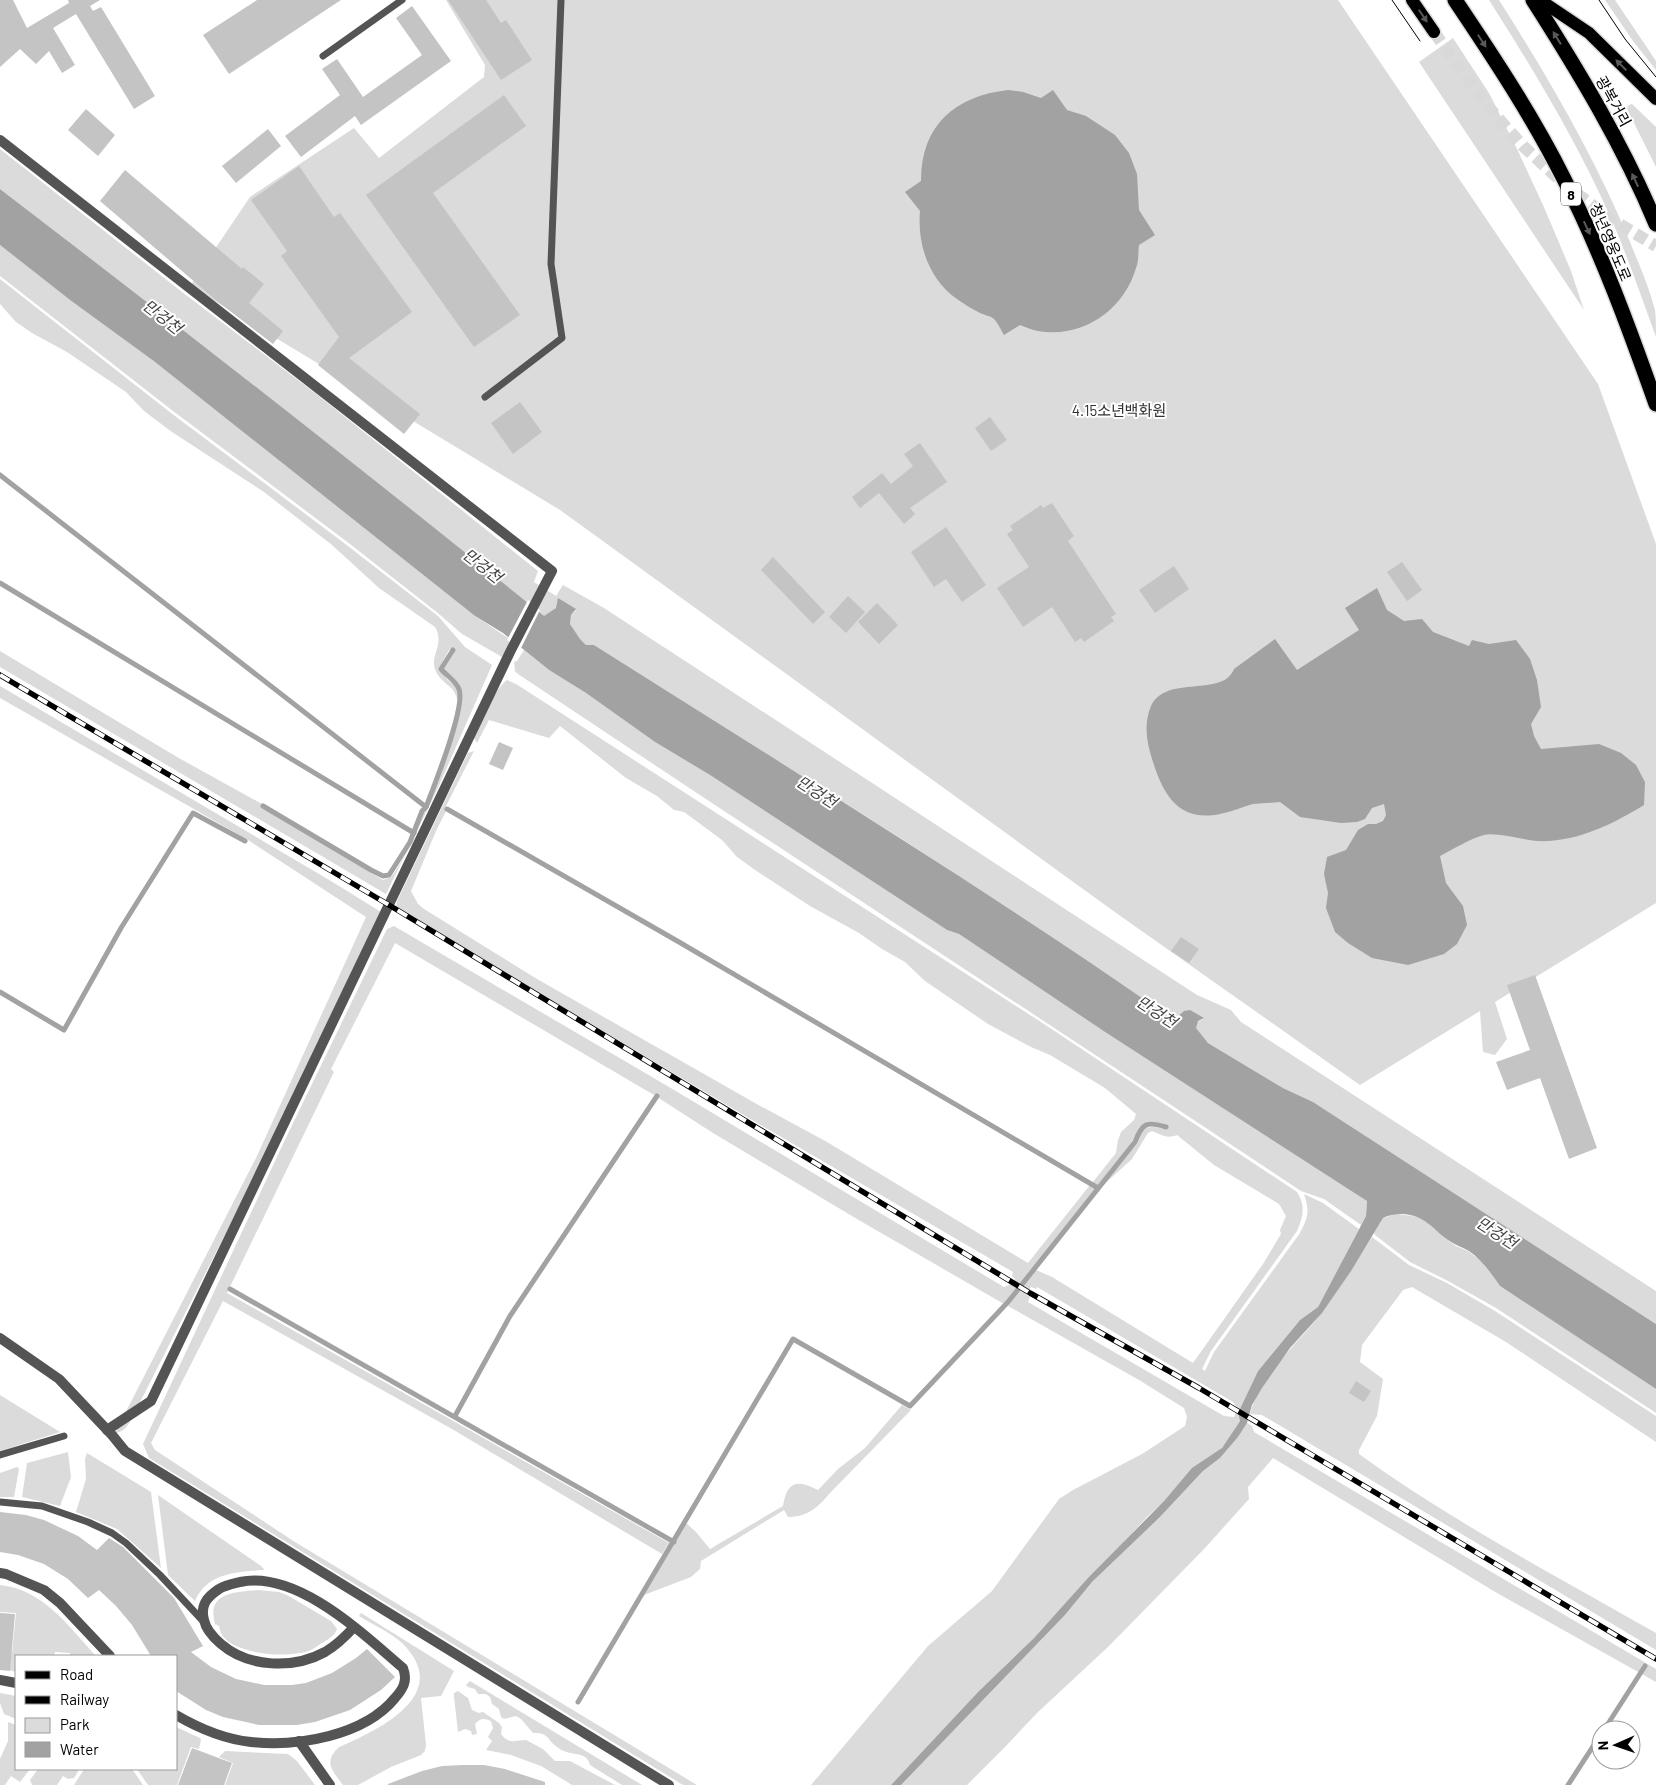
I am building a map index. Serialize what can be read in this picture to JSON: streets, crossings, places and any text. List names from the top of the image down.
{
  "streets": {
    "highway": ["광복거리", "8", "청년영웅도로"]
  },
  "one_way": ["광복거리", "청년영웅도로"],
  "water": ["만겅천"],
  "parks": ["4.15소년백화원"],
  "legend": [
    "Road",
    "Railway",
    "Park",
    "Water"
  ],
  "north": "left"
}
